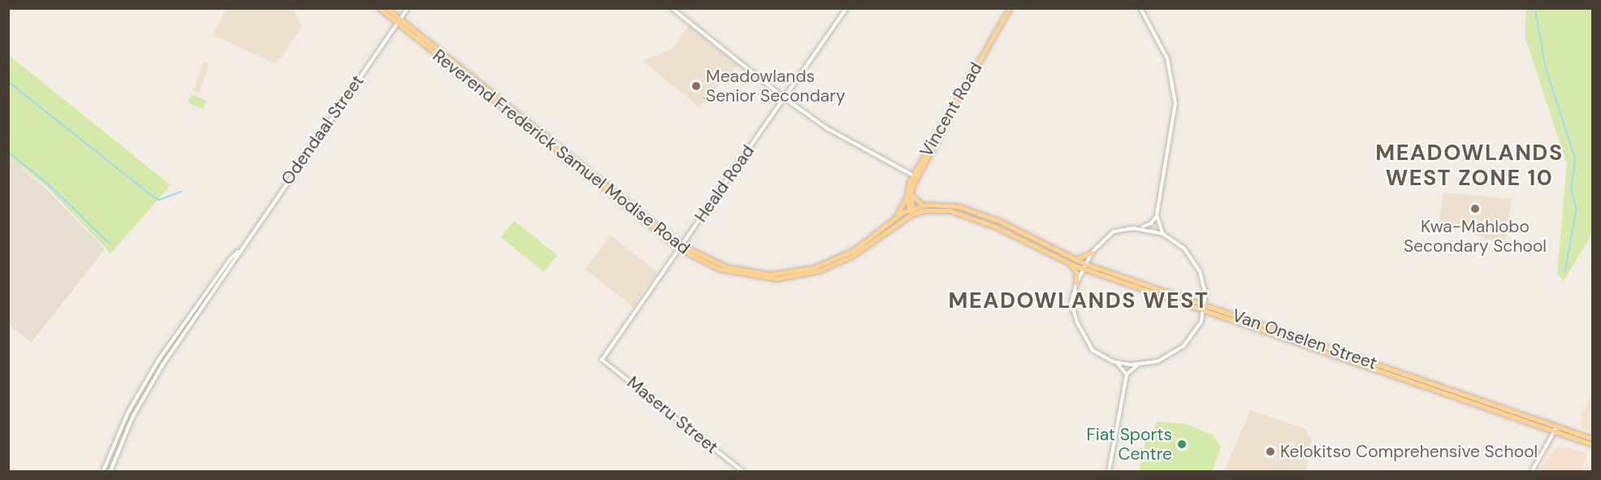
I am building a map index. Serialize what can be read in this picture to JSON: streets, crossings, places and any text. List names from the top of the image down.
{
  "streets": {
    "main road": ["Vincent Road", "Reverend Frederick Samuel Modise Road", "Van Onselen Street"],
    "street": ["Odendaal Street", "Heald Road", "Maseru Street"]
  },
  "crossings": [
    ["Vincent Road", "Reverend Frederick Samuel Modise Road"],
    ["Vincent Road", "Van Onselen Street"],
    ["Odendaal Street", "Reverend Frederick Samuel Modise Road"],
    ["Reverend Frederick Samuel Modise Road", "Heald Road"],
    ["Reverend Frederick Samuel Modise Road", "Van Onselen Street"],
    ["Heald Road", "Maseru Street"]
  ],
  "districts": ["MEADOWLANDS WEST ZONE 10", "MEADOWLANDS WEST"],
  "places": [
    "Meadowlands Senior Secondary",
    "Kwa-Mahlobo Secondary School",
    "Fiat Sports Centre",
    "Kelokitso Comprehensive School"
  ]
}
